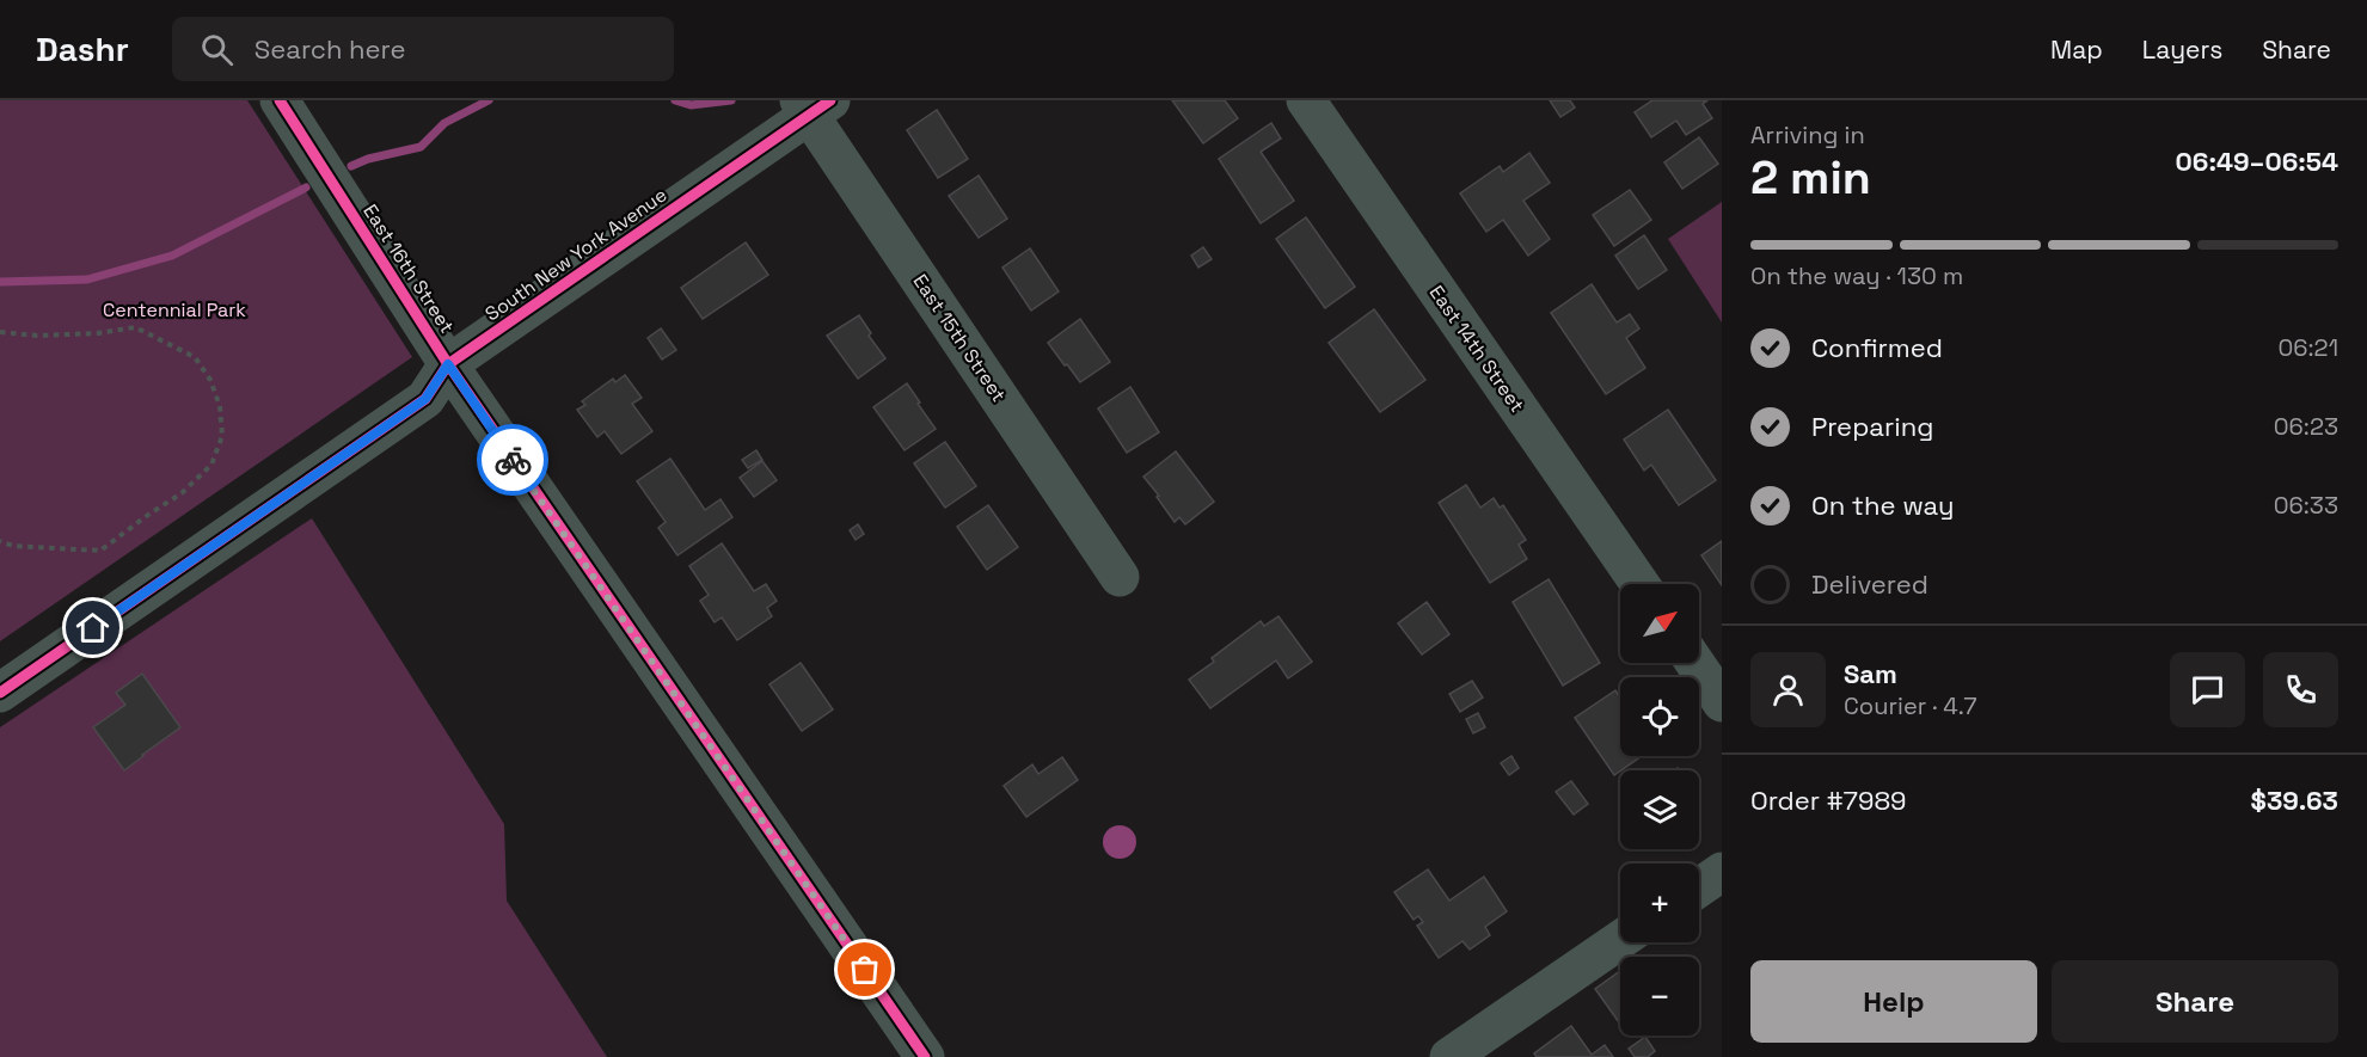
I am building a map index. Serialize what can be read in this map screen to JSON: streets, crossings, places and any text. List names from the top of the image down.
{
  "streets": {
    "street": [
      "South New York Avenue",
      "East 16th Street",
      "East 15th Street",
      "East 14th Street"
    ]
  },
  "crossings": [
    ["South New York Avenue", "East 16th Street"],
    ["South New York Avenue", "East 15th Street"]
  ],
  "parks": ["Centennial Park"],
  "north": "top right",
  "page": {
    "header": "Dashr",
    "search": "Search here",
    "nav": ["Map", "Layers", "Share"],
    "heading": ["2 min", "Arriving in", "06:49–06:54"],
    "panel": [
      "Sam",
      "Courier · 4.7",
      "Order #7989",
      "$39.63"
    ],
    "bar": "On the way · 130 m",
    "list": [
      ["Confirmed", "06:21"],
      ["Preparing", "06:23"],
      ["On the way", "06:33"],
      "Delivered"
    ],
    "map_buttons": ["+", "−"],
    "buttons": ["Help", "Share"]
  }
}
